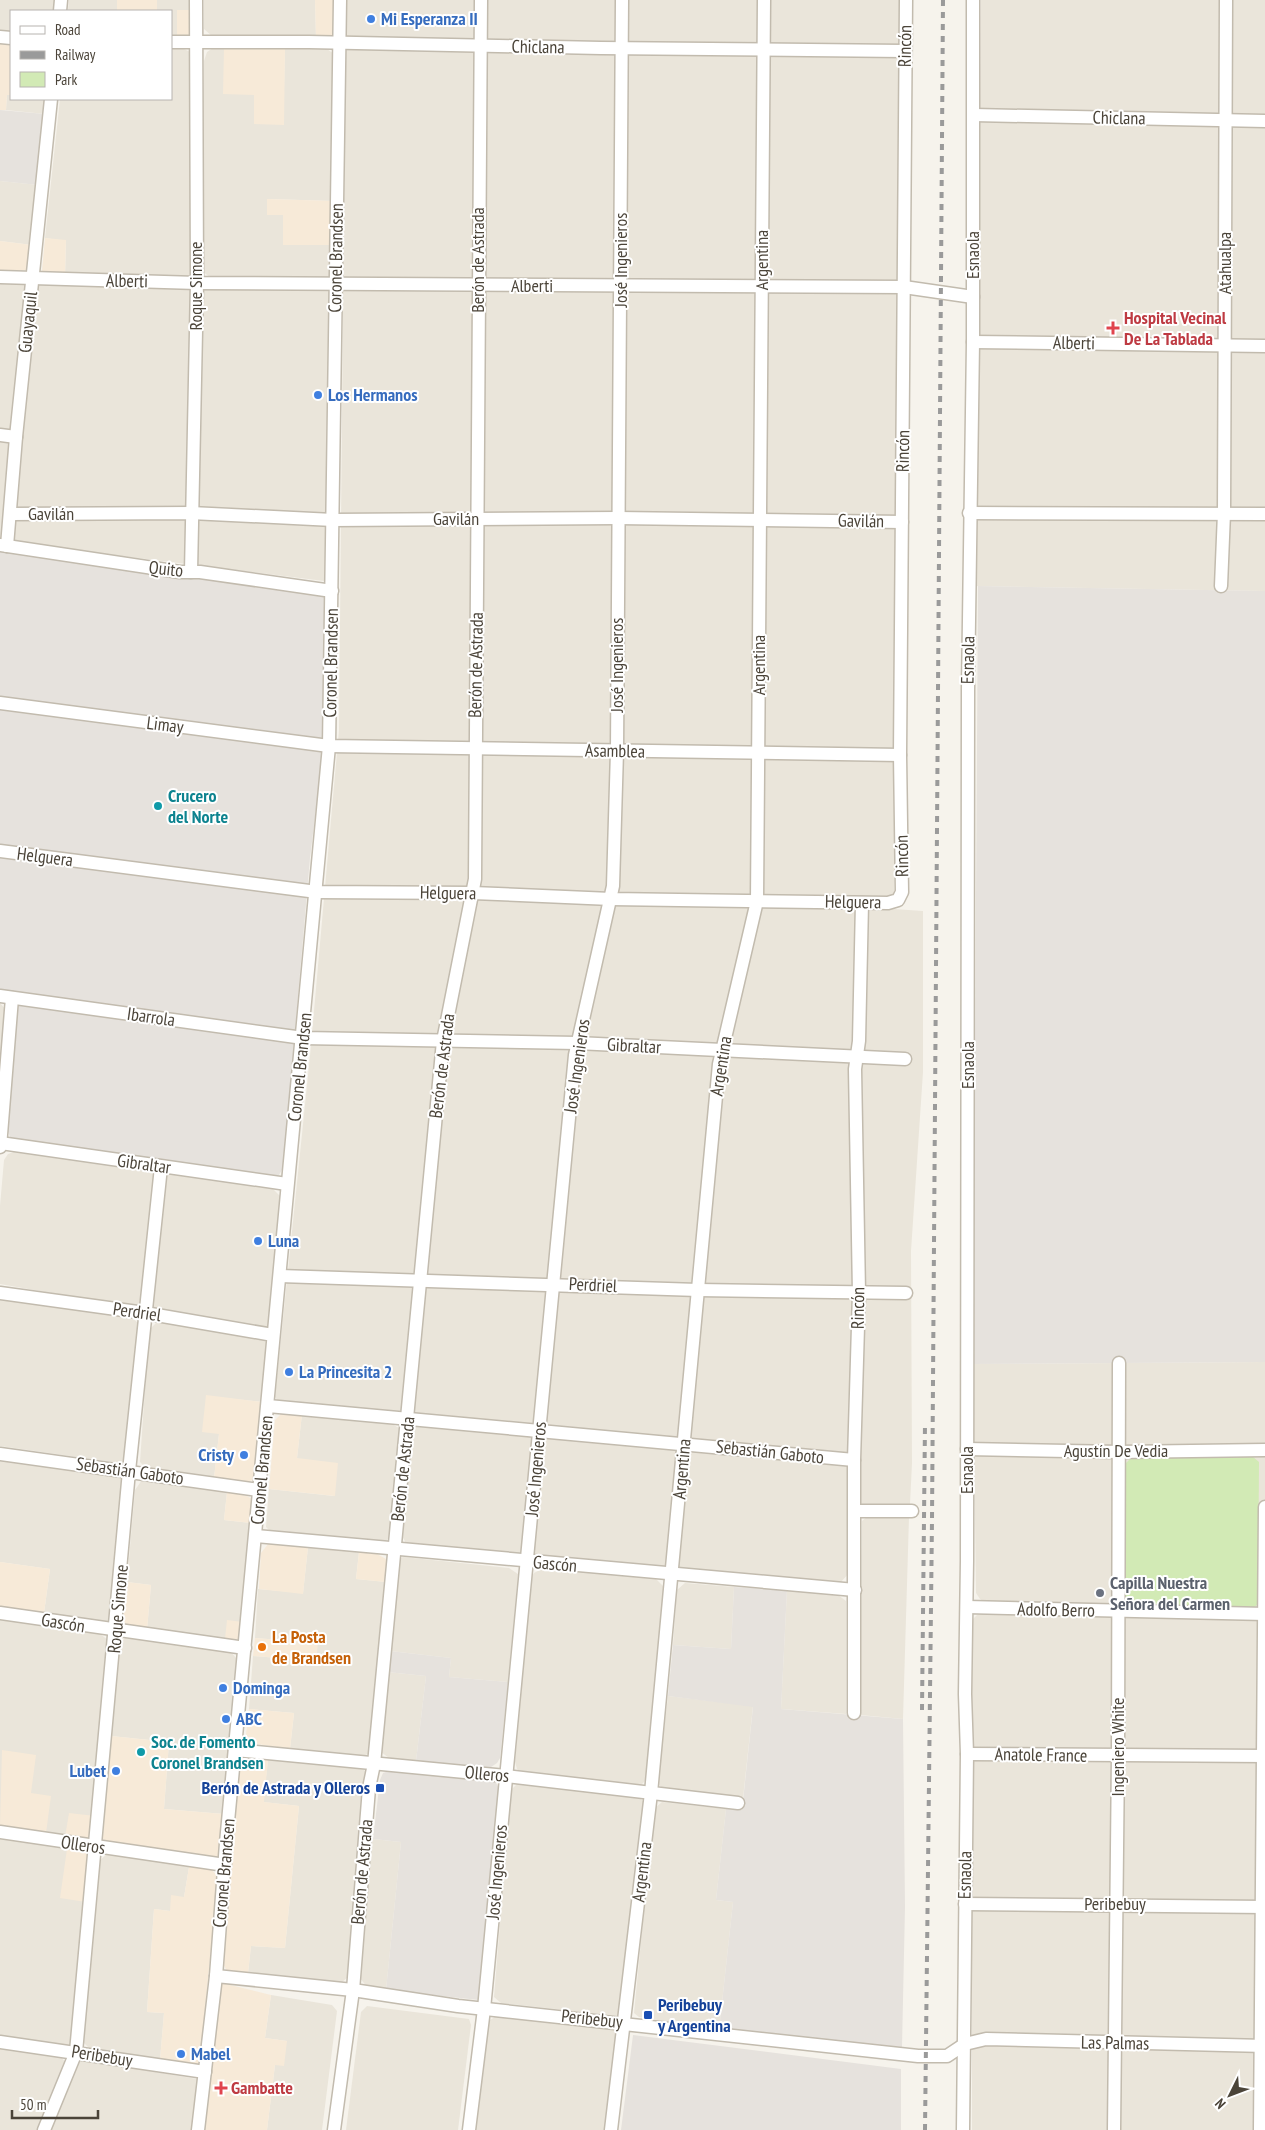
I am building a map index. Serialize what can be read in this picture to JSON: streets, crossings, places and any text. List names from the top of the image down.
{
  "streets": {
    "street": [
      "Rincón",
      "Chiclana",
      "Esnaola",
      "Coronel Brandsen",
      "Berón de Astrada",
      "José Ingenieros",
      "Argentina",
      "Atahualpa",
      "Alberti",
      "Roque Simone",
      "Guayaquil",
      "Gavilán",
      "Quito",
      "Limay",
      "Asamblea",
      "Helguera",
      "Ibarrola",
      "Gibraltar",
      "Perdriel",
      "Agustín De Vedia",
      "Sebastián Gaboto",
      "Gascón",
      "Adolfo Berro",
      "Ingeniero White",
      "Anatole France",
      "Olleros",
      "Peribebuy",
      "Las Palmas"
    ]
  },
  "crossings": [
    ["Rincón", "Chiclana"],
    ["Rincón", "Alberti"],
    ["Rincón", "Gavilán"],
    ["Rincón", "Asamblea"],
    ["Rincón", "Helguera"],
    ["Rincón", "Gibraltar"],
    ["Rincón", "Perdriel"],
    ["Rincón", "Sebastián Gaboto"],
    ["Rincón", "Gascón"],
    ["Chiclana", "Esnaola"],
    ["Chiclana", "Coronel Brandsen"],
    ["Chiclana", "Berón de Astrada"],
    ["Chiclana", "José Ingenieros"],
    ["Chiclana", "Argentina"],
    ["Chiclana", "Atahualpa"],
    ["Chiclana", "Roque Simone"],
    ["Esnaola", "Alberti"],
    ["Esnaola", "Agustín De Vedia"],
    ["Esnaola", "Adolfo Berro"],
    ["Esnaola", "Anatole France"],
    ["Esnaola", "Peribebuy"],
    ["Esnaola", "Las Palmas"],
    ["Coronel Brandsen", "Alberti"],
    ["Coronel Brandsen", "Gavilán"],
    ["Coronel Brandsen", "Quito"],
    ["Coronel Brandsen", "Limay"],
    ["Coronel Brandsen", "Asamblea"],
    ["Coronel Brandsen", "Helguera"],
    ["Coronel Brandsen", "Ibarrola"],
    ["Coronel Brandsen", "Gibraltar"],
    ["Coronel Brandsen", "Perdriel"],
    ["Coronel Brandsen", "Sebastián Gaboto"],
    ["Coronel Brandsen", "Gascón"],
    ["Coronel Brandsen", "Olleros"],
    ["Coronel Brandsen", "Peribebuy"],
    ["Berón de Astrada", "Alberti"],
    ["Berón de Astrada", "Gavilán"],
    ["Berón de Astrada", "Asamblea"],
    ["Berón de Astrada", "Helguera"],
    ["Berón de Astrada", "Gibraltar"],
    ["Berón de Astrada", "Perdriel"],
    ["Berón de Astrada", "Sebastián Gaboto"],
    ["Berón de Astrada", "Gascón"],
    ["Berón de Astrada", "Olleros"],
    ["Berón de Astrada", "Peribebuy"],
    ["José Ingenieros", "Alberti"],
    ["José Ingenieros", "Gavilán"],
    ["José Ingenieros", "Asamblea"],
    ["José Ingenieros", "Helguera"],
    ["José Ingenieros", "Gibraltar"],
    ["José Ingenieros", "Perdriel"],
    ["José Ingenieros", "Sebastián Gaboto"],
    ["José Ingenieros", "Gascón"],
    ["José Ingenieros", "Olleros"],
    ["José Ingenieros", "Peribebuy"],
    ["Argentina", "Alberti"],
    ["Argentina", "Gavilán"],
    ["Argentina", "Asamblea"],
    ["Argentina", "Helguera"],
    ["Argentina", "Gibraltar"],
    ["Argentina", "Perdriel"],
    ["Argentina", "Sebastián Gaboto"],
    ["Argentina", "Gascón"],
    ["Argentina", "Olleros"],
    ["Argentina", "Peribebuy"],
    ["Atahualpa", "Alberti"],
    ["Alberti", "Roque Simone"],
    ["Alberti", "Guayaquil"],
    ["Roque Simone", "Gavilán"],
    ["Roque Simone", "Quito"],
    ["Roque Simone", "Gibraltar"],
    ["Roque Simone", "Perdriel"],
    ["Roque Simone", "Sebastián Gaboto"],
    ["Roque Simone", "Gascón"],
    ["Roque Simone", "Olleros"],
    ["Roque Simone", "Peribebuy"],
    ["Guayaquil", "Gavilán"],
    ["Guayaquil", "Quito"],
    ["Limay", "Asamblea"],
    ["Ibarrola", "Gibraltar"],
    ["Agustín De Vedia", "Ingeniero White"],
    ["Adolfo Berro", "Ingeniero White"],
    ["Ingeniero White", "Anatole France"],
    ["Ingeniero White", "Peribebuy"],
    ["Ingeniero White", "Las Palmas"],
    ["Peribebuy", "Las Palmas"]
  ],
  "places": {
    "other": [
      "Mi Esperanza II",
      "Los Hermanos",
      "Crucero del Norte",
      "Luna",
      "La Princesita 2",
      "Cristy",
      "Capilla Nuestra Señora del Carmen",
      "La Posta de Brandsen",
      "Dominga",
      "ABC",
      "Soc. de Fomento Coronel Brandsen",
      "Lubet",
      "Mabel"
    ],
    "health": ["Hospital Vecinal De La Tablada", "Gambatte"],
    "transit": ["Berón de Astrada y Olleros", "Peribebuy y Argentina"]
  },
  "legend": ["Road", "Railway", "Park"],
  "scale_bar": "50 m",
  "north": "bottom left"
}
